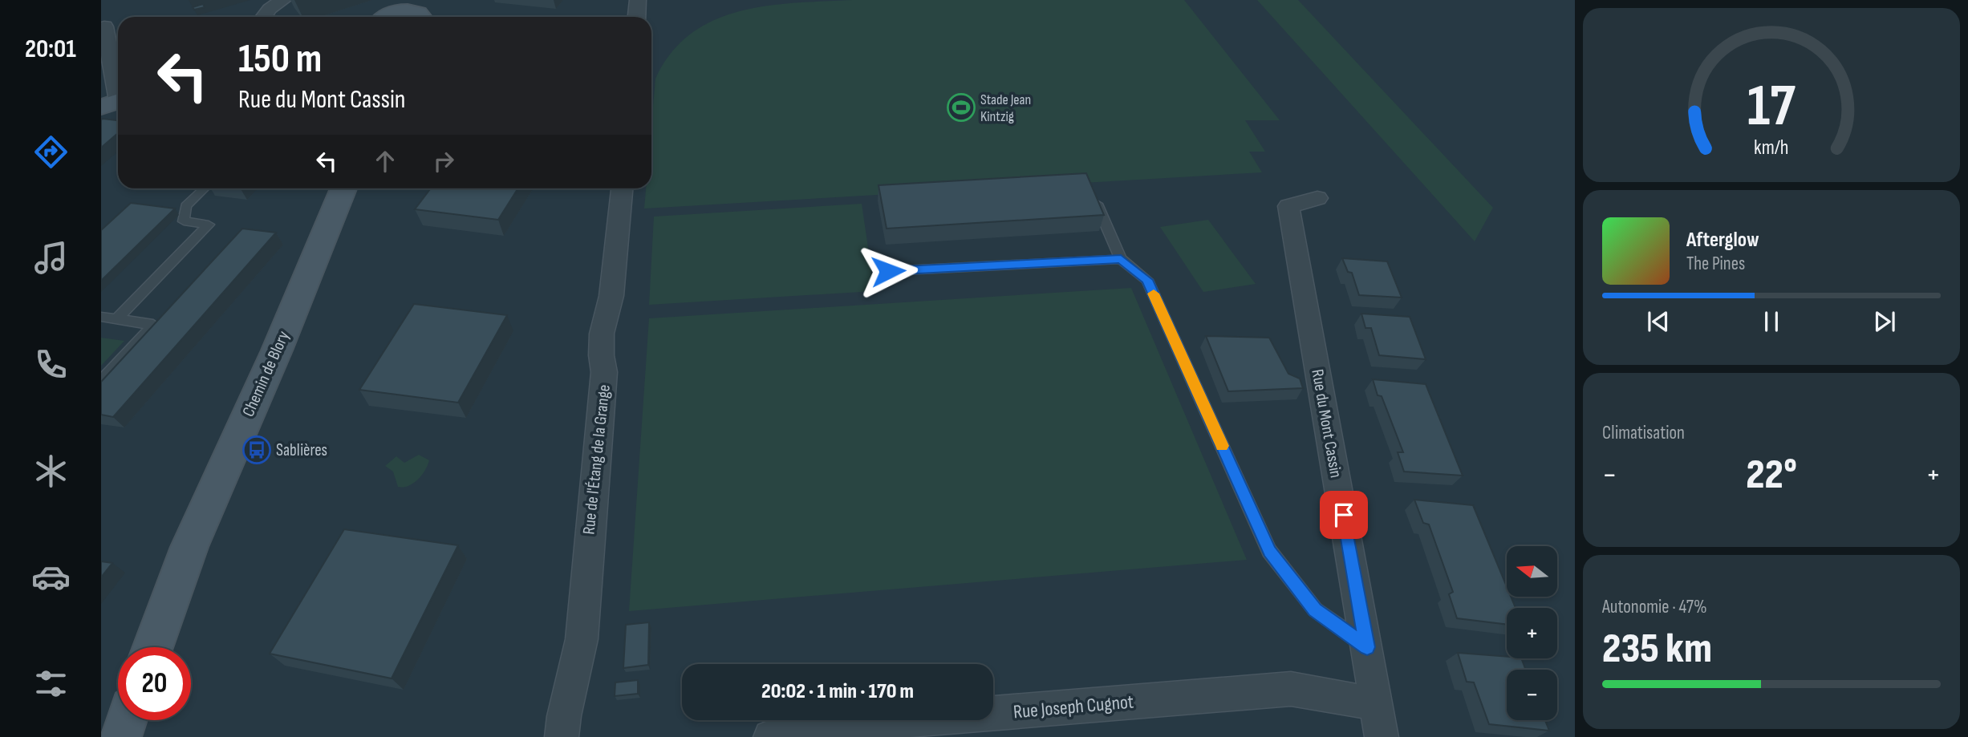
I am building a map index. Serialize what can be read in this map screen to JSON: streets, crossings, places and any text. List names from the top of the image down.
{
  "streets": {
    "street": [
      "Chemin de Blory",
      "Rue du Mont Cassin",
      "Rue de l'Étang de la Grange",
      "Rue Joseph Cugnot"
    ]
  },
  "crossings": [
    ["Rue du Mont Cassin", "Rue Joseph Cugnot"]
  ],
  "places": {
    "sports": ["Stade Jean Kintzig"],
    "bus stop": ["Sablières"]
  },
  "north": "left",
  "page": {
    "tabs": "20:01",
    "turn": ["150 m", "Rue du Mont Cassin"],
    "song": ["Afterglow", "The Pines"],
    "tile": [
      "Climatisation",
      ["Autonomie · 47%", "235 km"]
    ],
    "heat": ["−", "22°", "+"],
    "map_buttons": ["+", "−"],
    "limit": "20",
    "trip": "20:02 · 1 min · 170 m",
    "gauge": ["17", "km/h"]
  }
}
